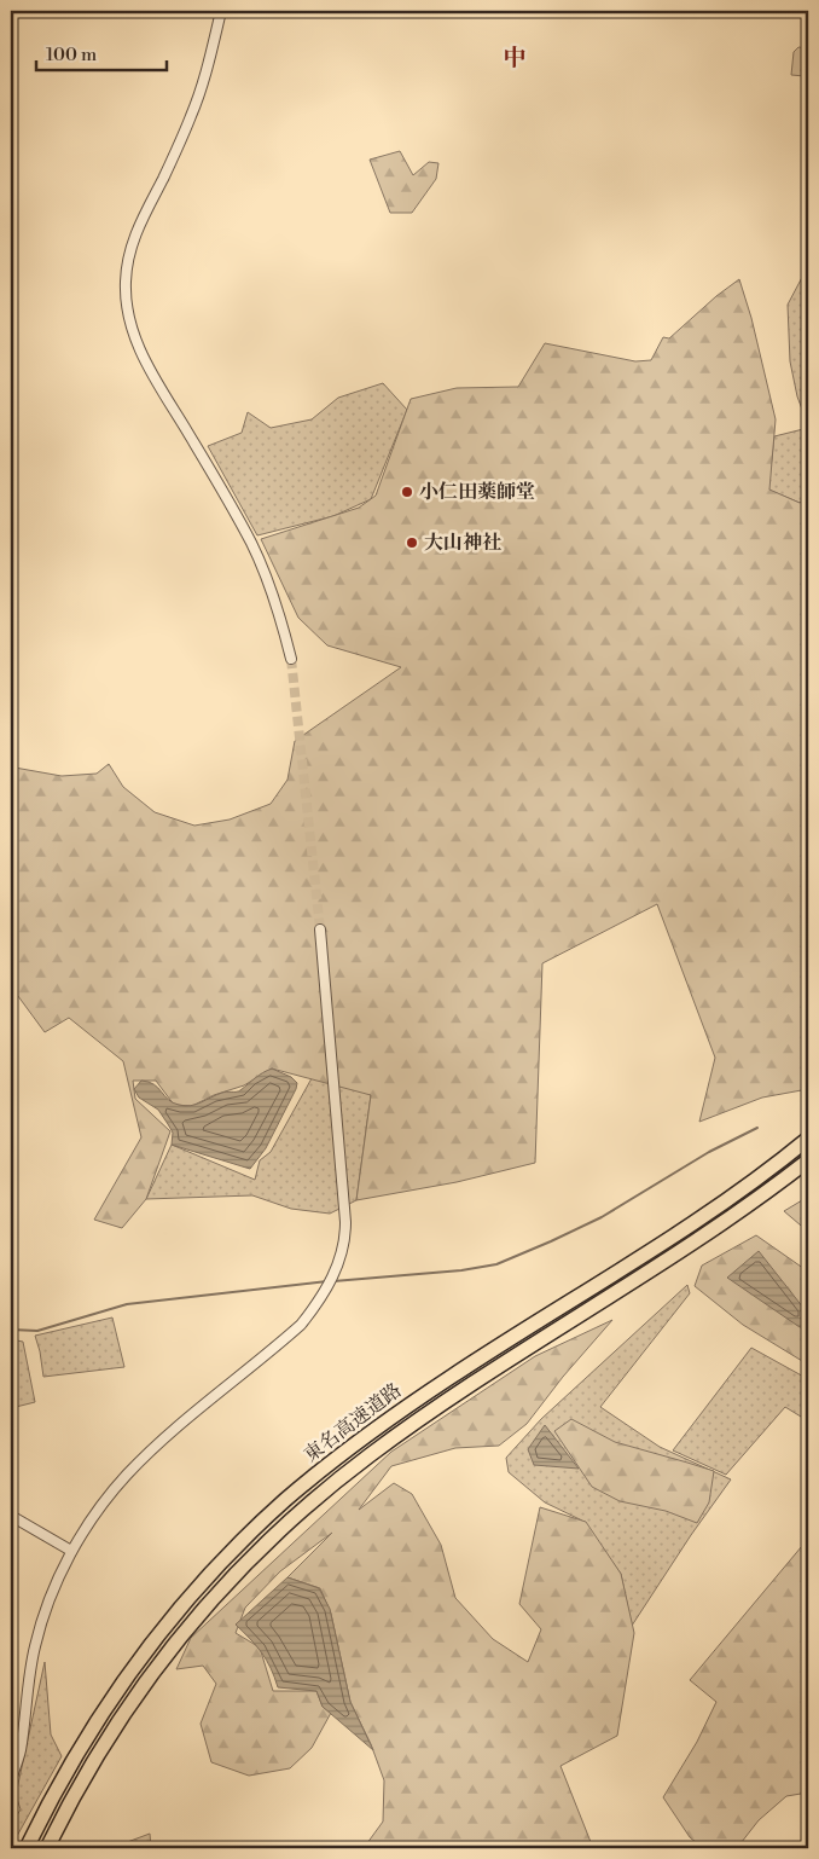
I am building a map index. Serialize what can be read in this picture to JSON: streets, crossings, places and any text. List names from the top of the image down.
{
  "streets": {
    "highway": ["東名高速道路"]
  },
  "districts": ["中"],
  "places": ["小仁田薬師堂", "大山神社"],
  "scale_bar": "100 m"
}
